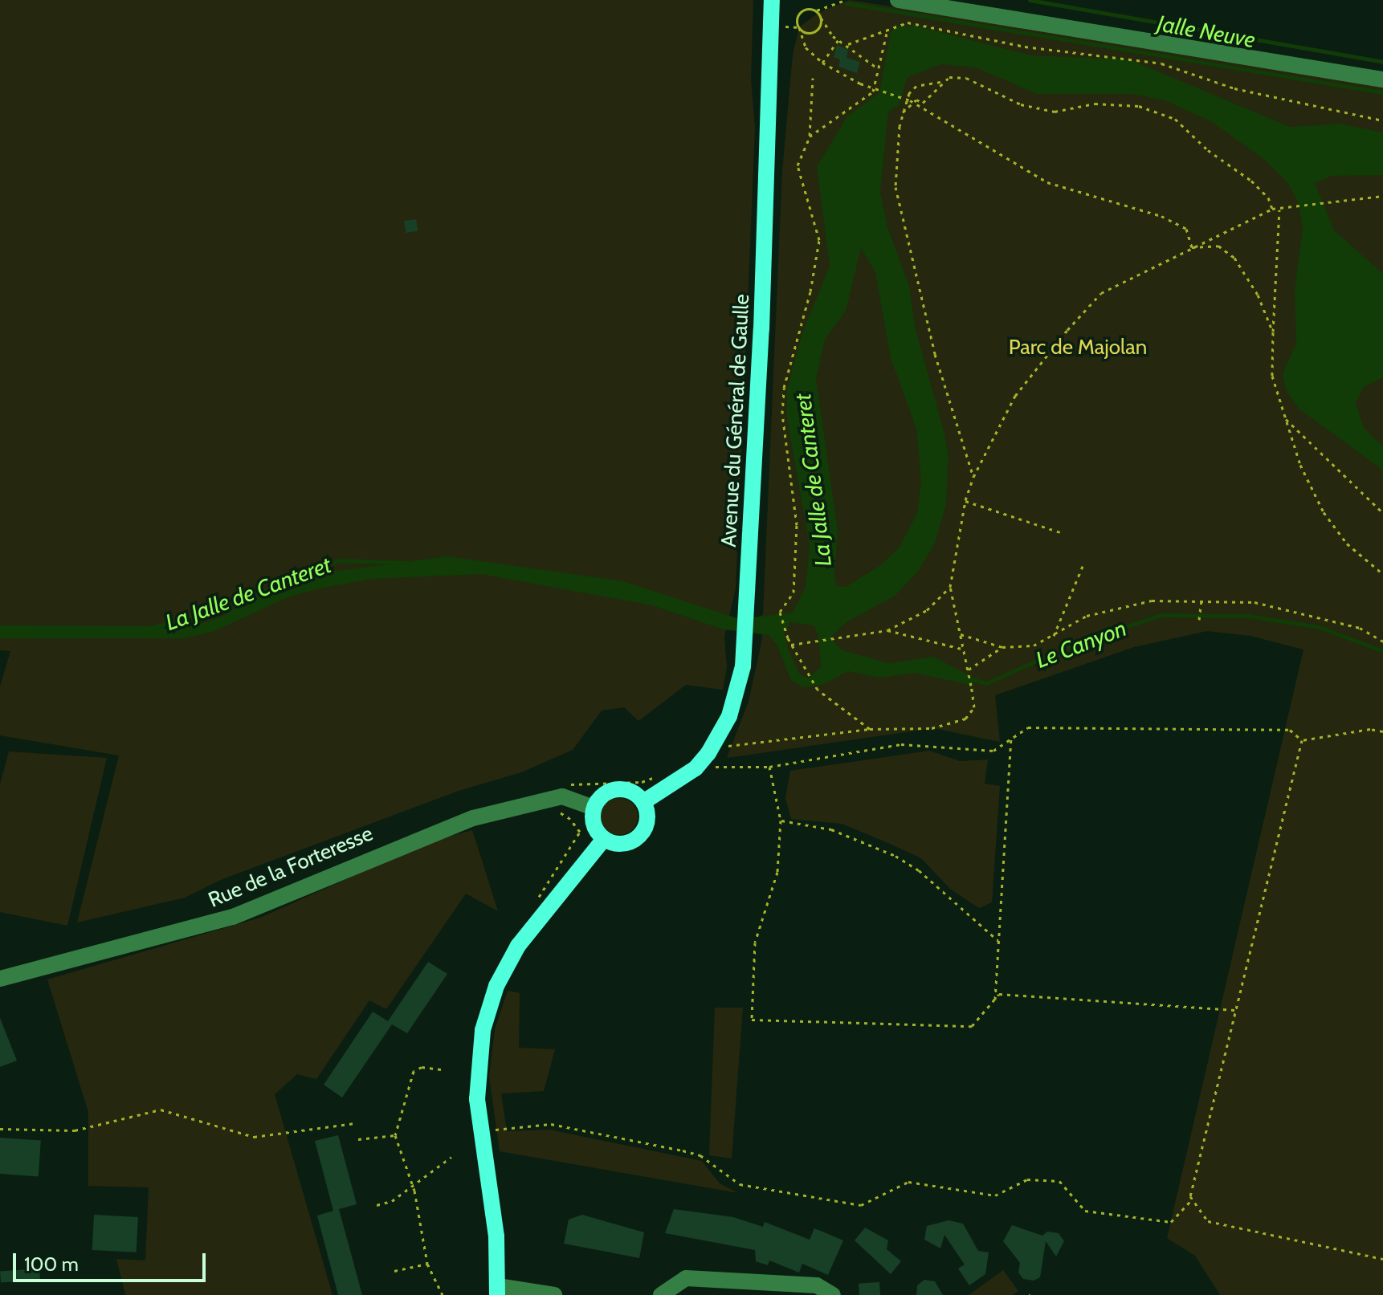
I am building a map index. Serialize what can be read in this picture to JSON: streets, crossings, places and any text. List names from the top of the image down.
{
  "streets": {
    "main road": ["Avenue du Général de Gaulle"],
    "street": ["Rue de la Forteresse"]
  },
  "crossings": [
    ["Avenue du Général de Gaulle", "Rue de la Forteresse"]
  ],
  "water": ["Jalle Neuve", "La Jalle de Canteret", "Le Canyon"],
  "parks": ["Parc de Majolan"],
  "scale_bar": "100 m"
}
